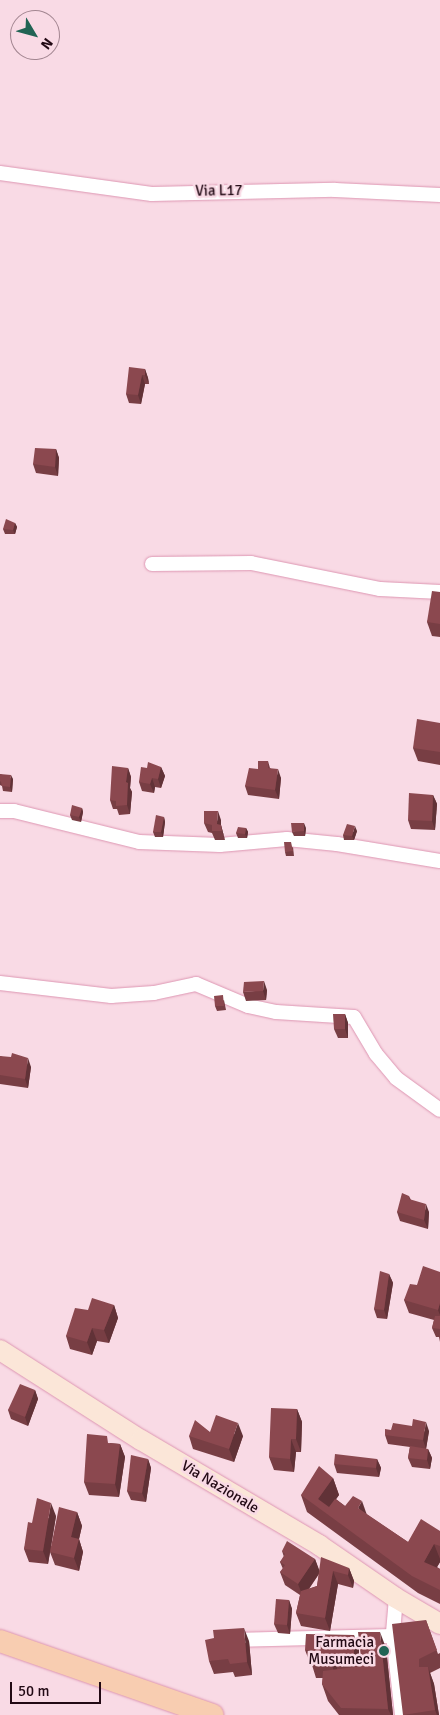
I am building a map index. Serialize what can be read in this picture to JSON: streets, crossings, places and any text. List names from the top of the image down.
{
  "streets": {
    "main road": ["Via Nazionale"],
    "street": ["Via L17"]
  },
  "places": ["Farmacia Musumeci"],
  "scale_bar": "50 m",
  "north": "bottom right"
}
